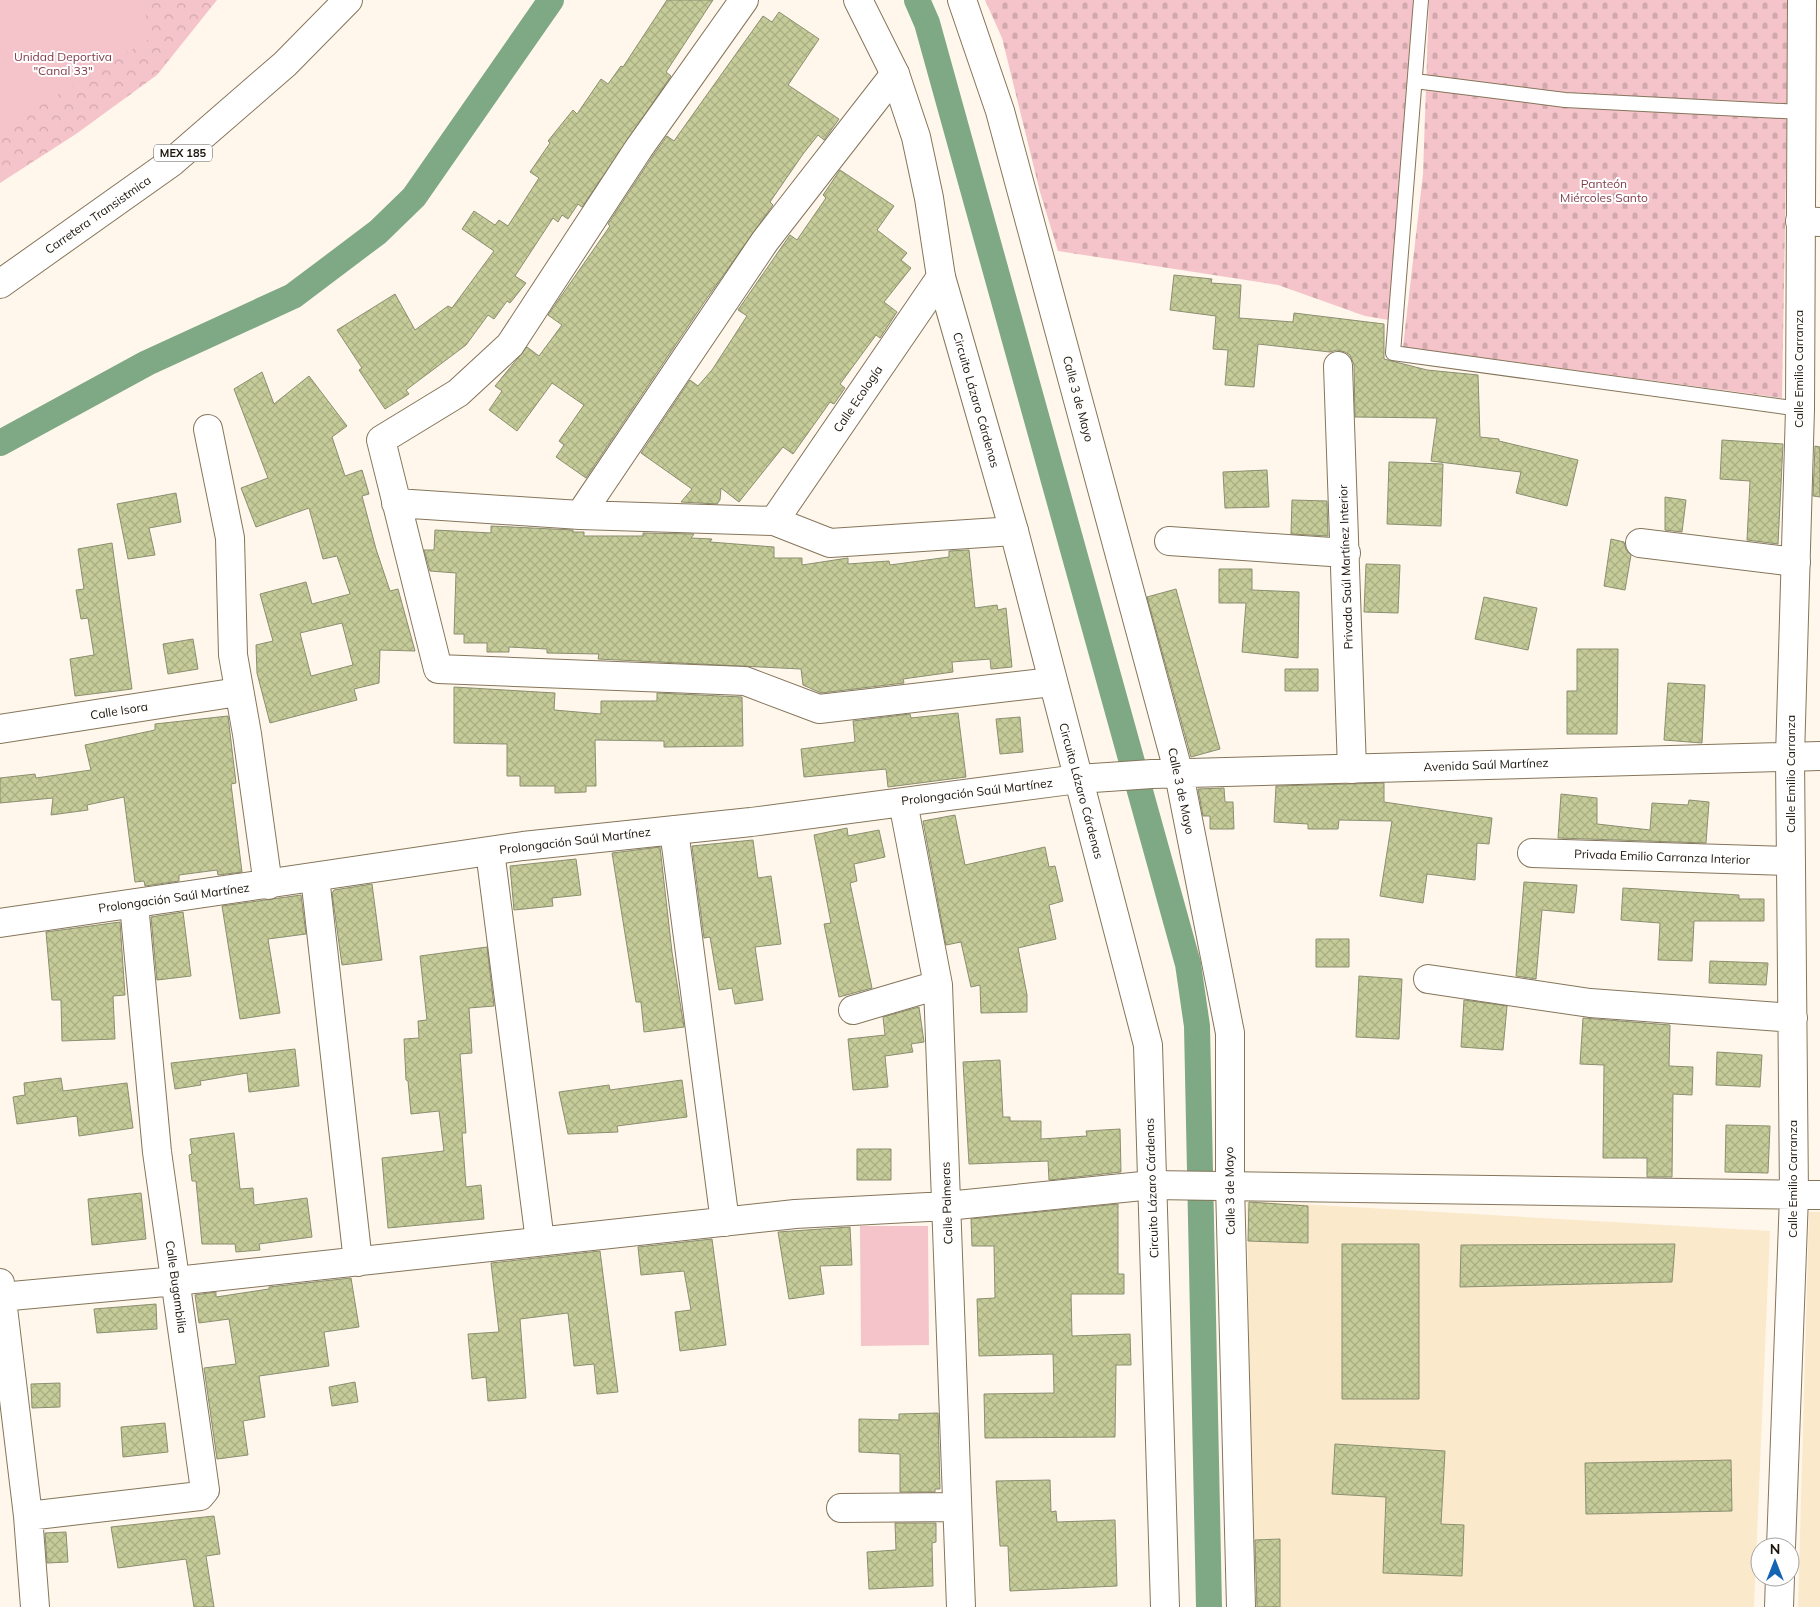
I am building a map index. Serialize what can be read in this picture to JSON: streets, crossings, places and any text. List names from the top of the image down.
{
  "streets": {
    "street": [
      "MEX 185",
      "Carretera Transistmica",
      "Calle Emilio Carranza",
      "Calle Ecología",
      "Calle 3 de Mayo",
      "Circuito Lázaro Cárdenas",
      "Privada Saúl Martínez Interior",
      "Calle Isora",
      "Avenida Saúl Martínez",
      "Prolongación Saúl Martínez",
      "Privada Emilio Carranza Interior",
      "Calle Palmeras",
      "Calle Bugambilia"
    ]
  },
  "crossings": [
    ["Calle Emilio Carranza", "Avenida Saúl Martínez"],
    ["Calle Emilio Carranza", "Privada Emilio Carranza Interior"],
    ["Calle Ecología", "Circuito Lázaro Cárdenas"],
    ["Calle 3 de Mayo", "Avenida Saúl Martínez"],
    ["Circuito Lázaro Cárdenas", "Prolongación Saúl Martínez"],
    ["Privada Saúl Martínez Interior", "Avenida Saúl Martínez"],
    ["Avenida Saúl Martínez", "Prolongación Saúl Martínez"],
    ["Prolongación Saúl Martínez", "Calle Palmeras"],
    ["Prolongación Saúl Martínez", "Calle Bugambilia"]
  ],
  "parks": ["Unidad Deportiva \"Canal 33\"", "Panteón Miércoles Santo"],
  "north": "top"
}
